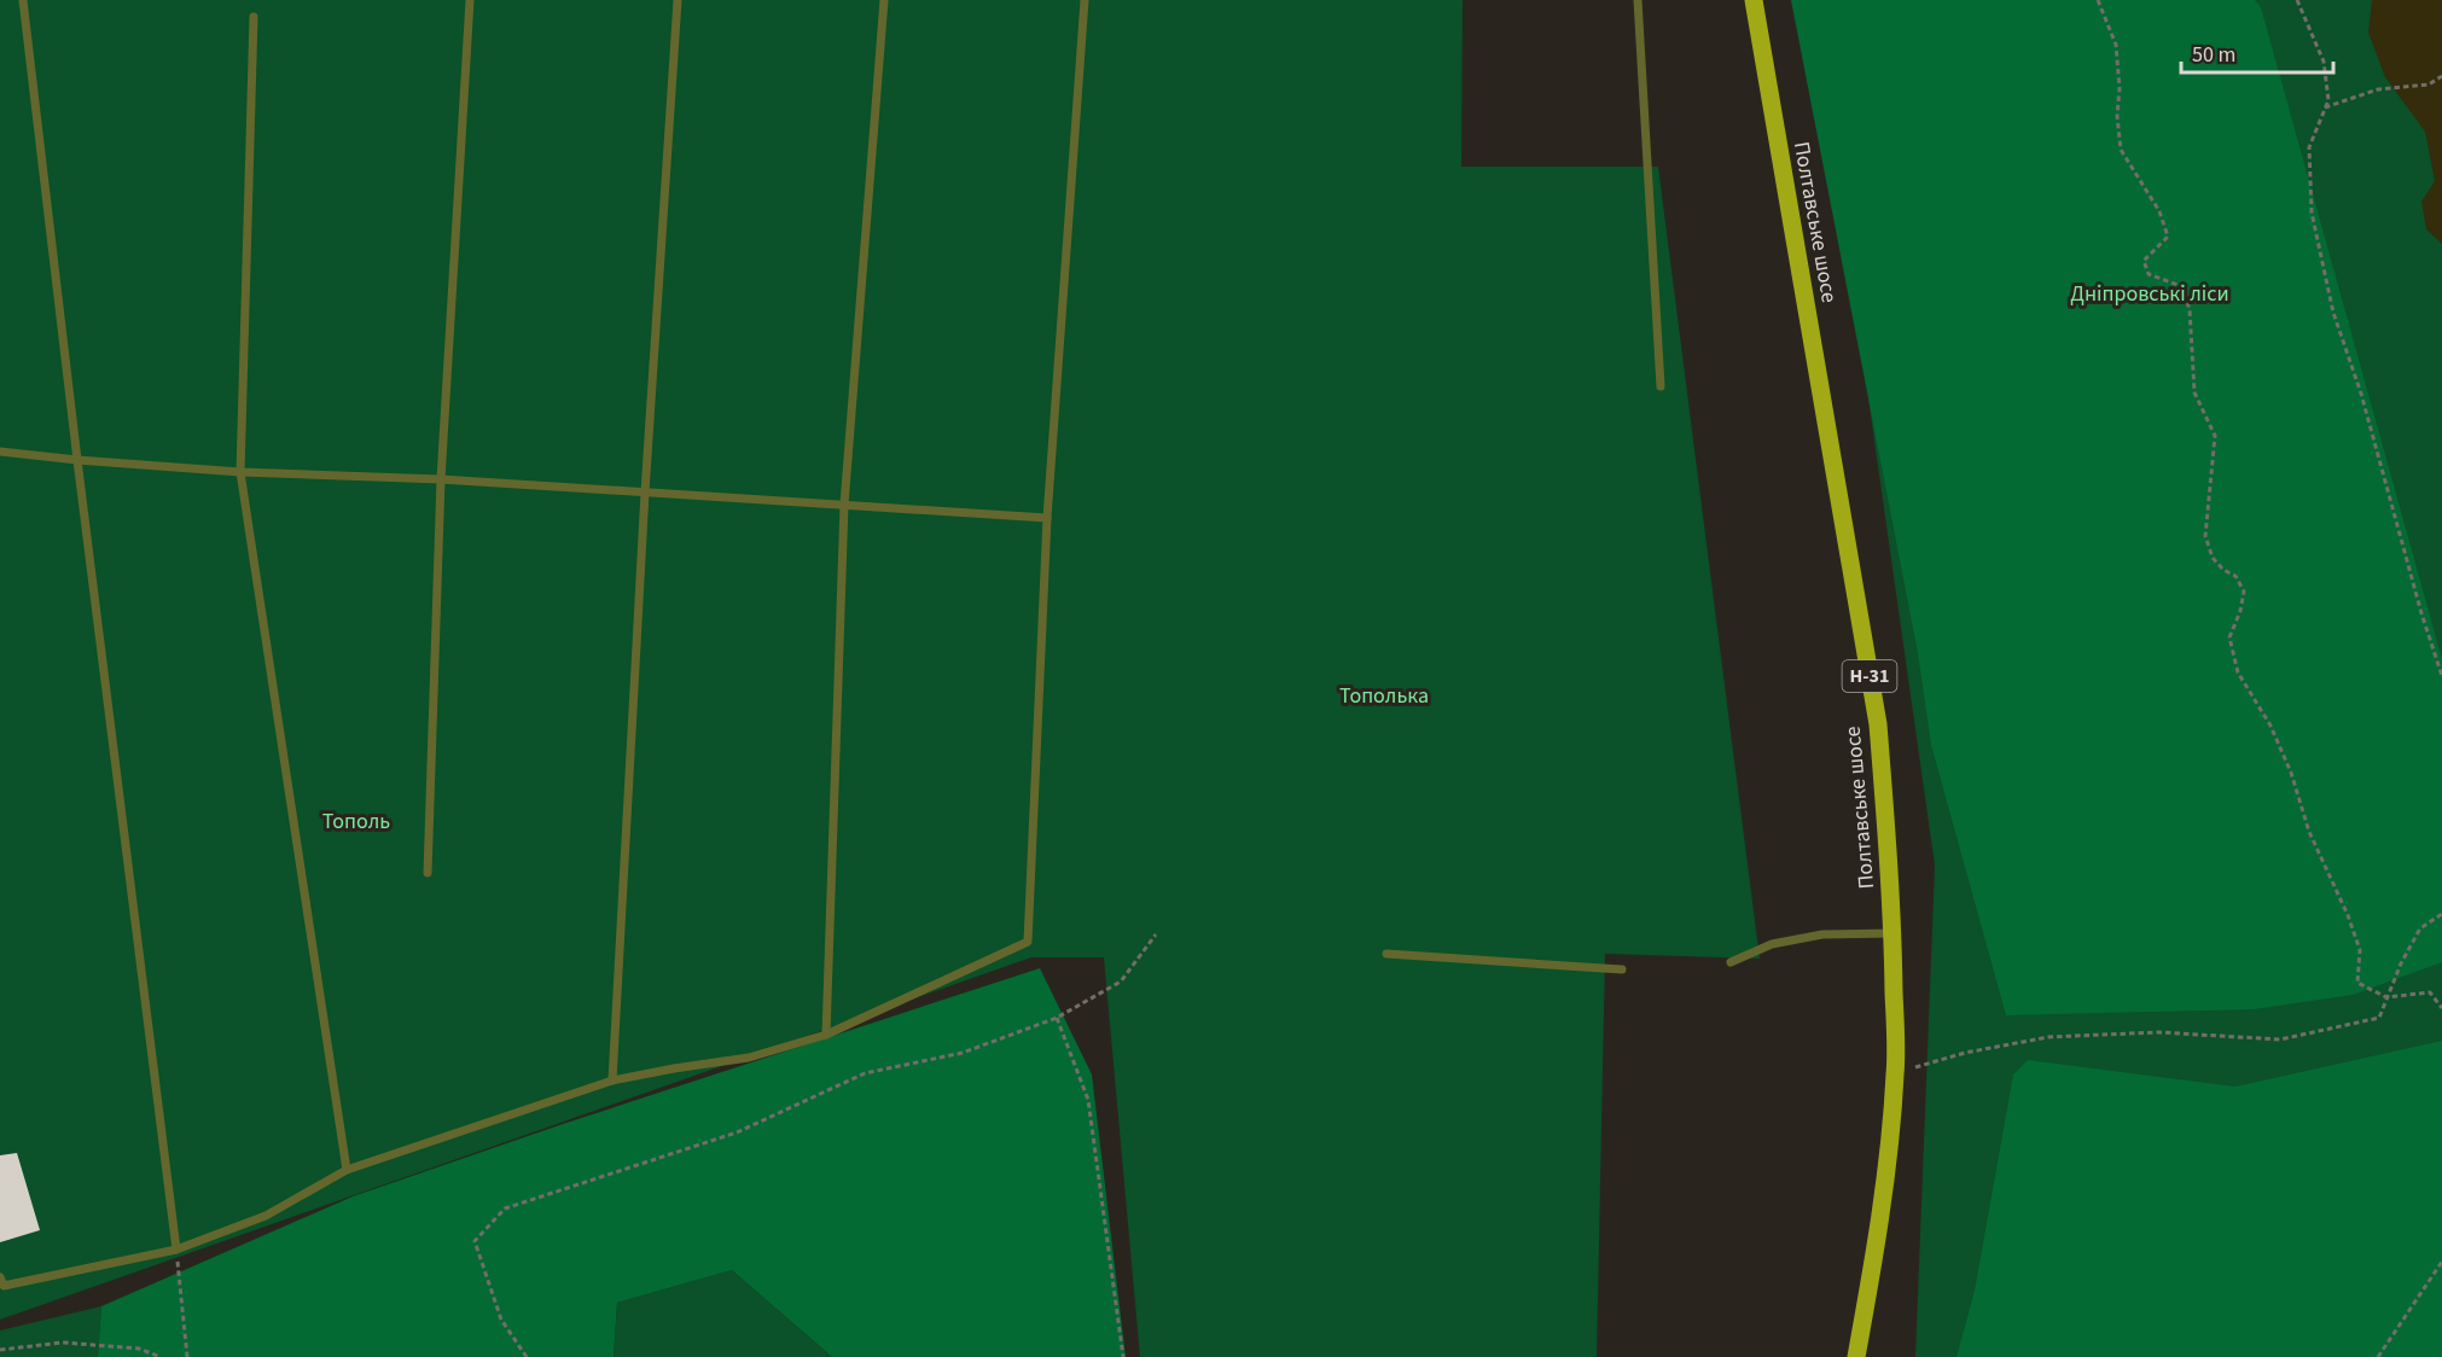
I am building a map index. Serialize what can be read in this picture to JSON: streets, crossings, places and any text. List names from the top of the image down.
{
  "streets": {
    "main road": ["Полтавське шосе", "Н-31"]
  },
  "parks": ["Дніпровські ліси", "Тополька", "Тополь"],
  "scale_bar": "50 m"
}
